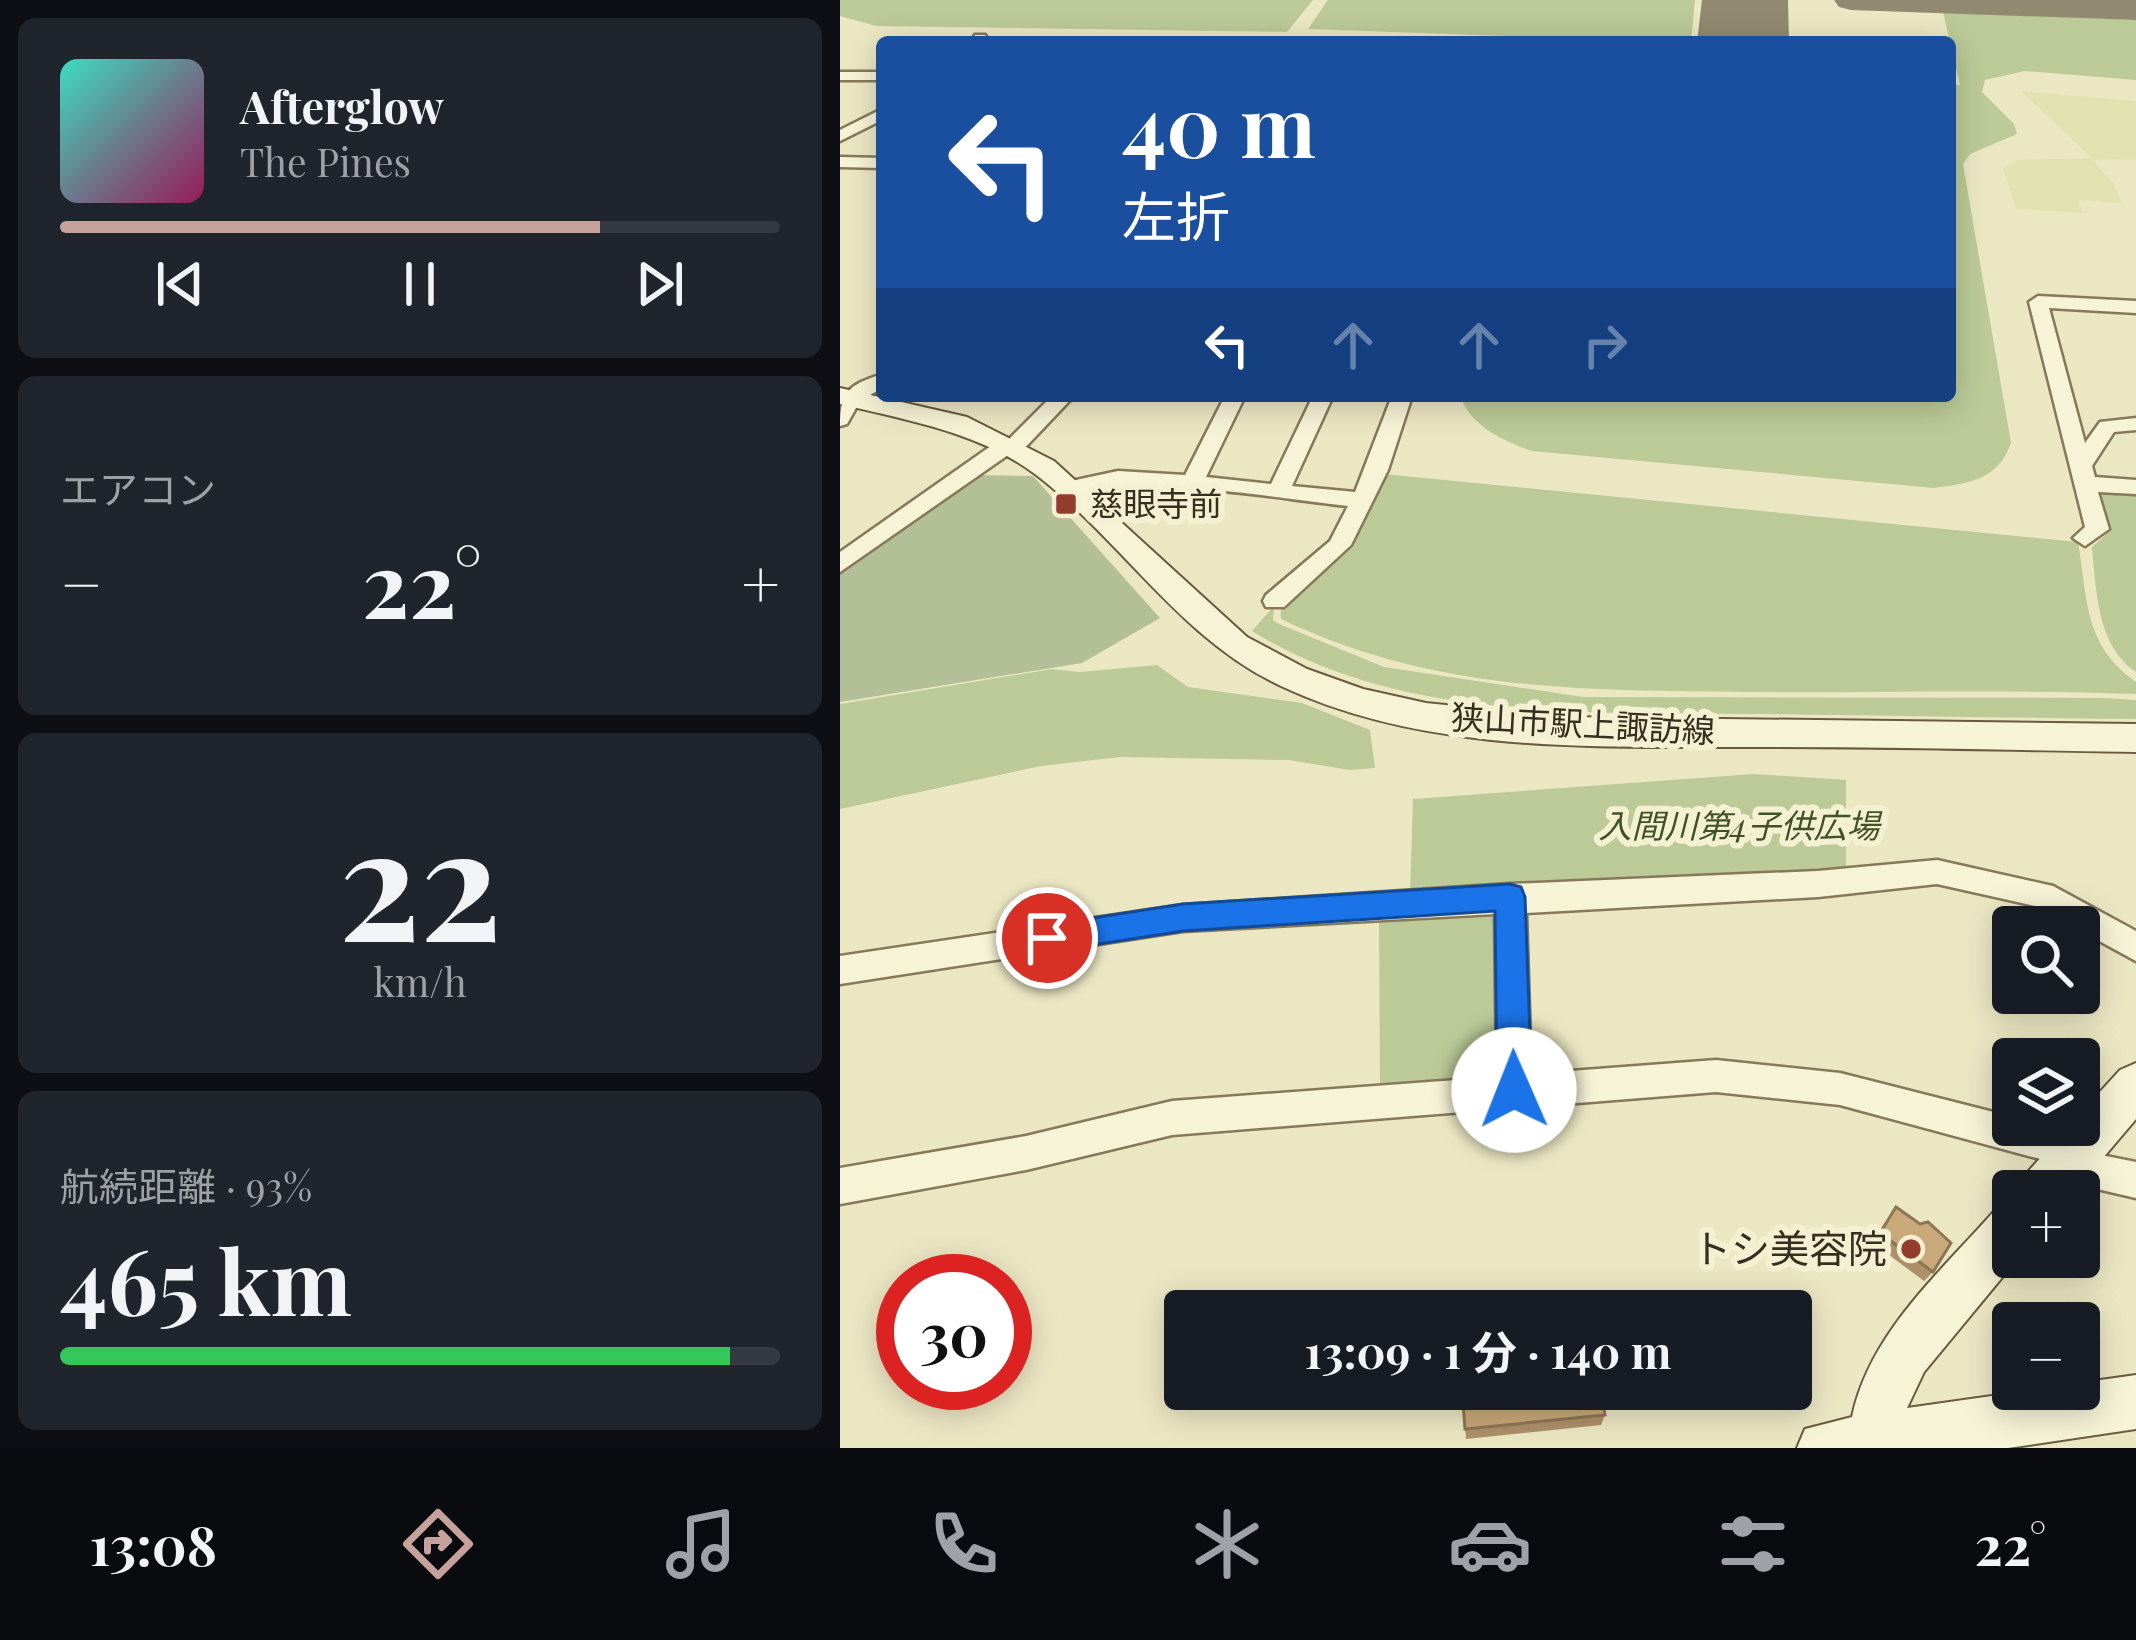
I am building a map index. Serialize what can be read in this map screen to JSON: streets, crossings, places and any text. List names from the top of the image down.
{
  "streets": {
    "street": ["狭山市駅上諏訪線"]
  },
  "parks": ["入間川第4子供広場"],
  "places": {
    "transit": ["慈眼寺前"],
    "other": ["トシ美容院"]
  },
  "page": {
    "turn": ["40 m", "左折"],
    "song": ["Afterglow", "The Pines"],
    "tile": [
      "エアコン",
      ["22", "km/h"],
      ["航続距離 · 93%", "465 km"]
    ],
    "heat": ["−", "22°", "+"],
    "map_buttons": ["+", "−"],
    "limit": "30",
    "trip": "13:09 · 1 分 · 140 m",
    "tabs": ["13:08", "22°"]
  }
}
